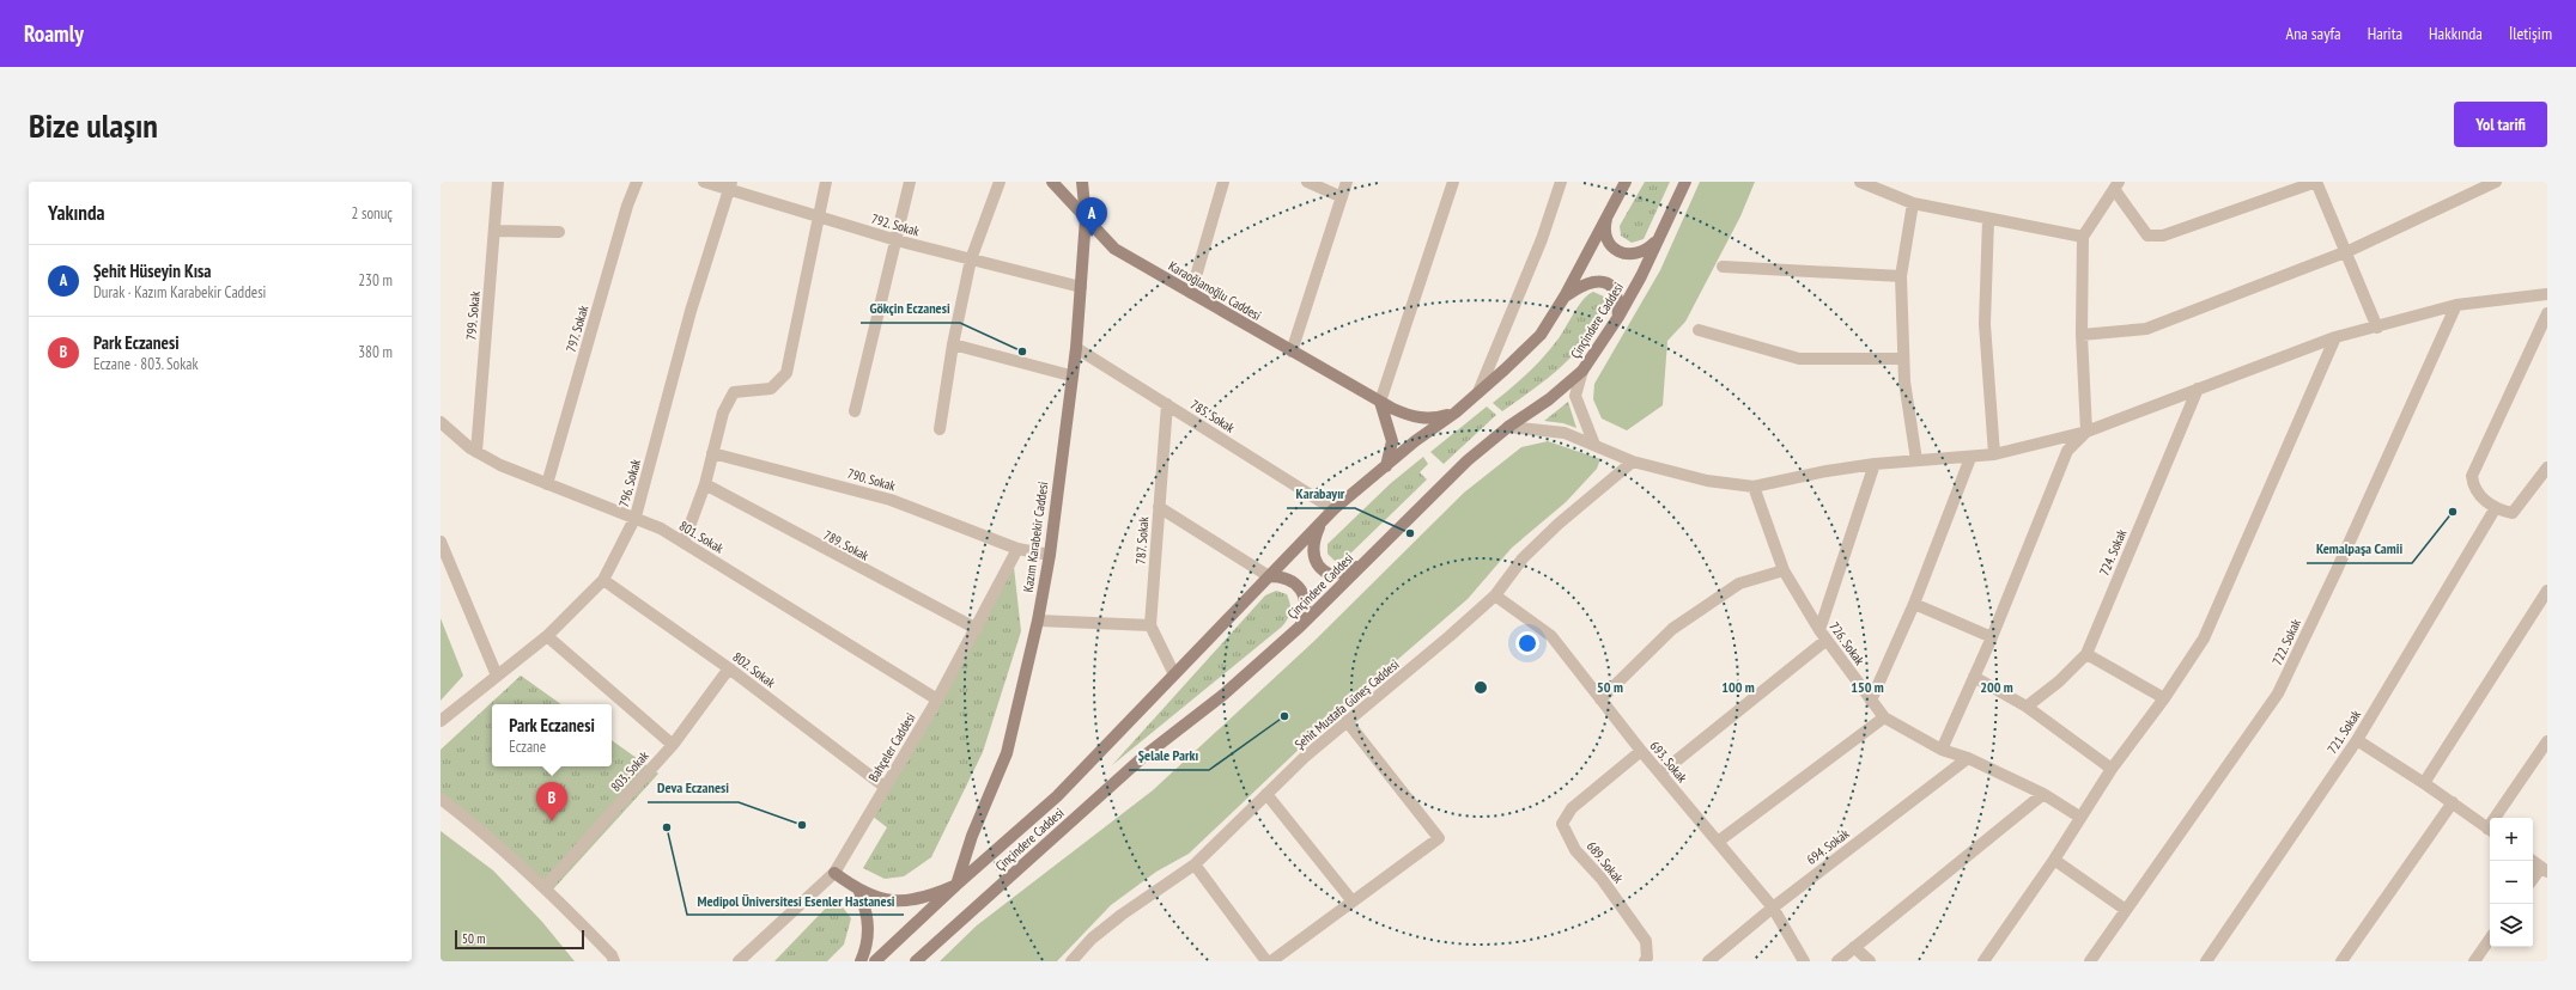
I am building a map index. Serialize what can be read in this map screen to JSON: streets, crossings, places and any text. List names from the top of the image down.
{
  "streets": {
    "main road": ["Karaoğlanoğlu Caddesi", "Çinçindere Caddesi", "Kazım Karabekir Caddesi"],
    "street": [
      "792. Sokak",
      "799. Sokak",
      "797. Sokak",
      "785. Sokak",
      "790. Sokak",
      "796. Sokak",
      "801. Sokak",
      "787. Sokak",
      "789. Sokak",
      "724. Sokak",
      "722. Sokak",
      "726. Sokak",
      "802. Sokak",
      "Şehit Mustafa Güneş Caddesi",
      "721. Sokak",
      "Bahçeler Caddesi",
      "693. Sokak",
      "803. Sokak",
      "694. Sokak",
      "689. Sokak"
    ]
  },
  "crossings": [
    ["792. Sokak", "796. Sokak"],
    ["792. Sokak", "Kazım Karabekir Caddesi"],
    ["Karaoğlanoğlu Caddesi", "Çinçindere Caddesi"],
    ["Karaoğlanoğlu Caddesi", "Kazım Karabekir Caddesi"],
    ["799. Sokak", "801. Sokak"],
    ["Çinçindere Caddesi", "785. Sokak"],
    ["Çinçindere Caddesi", "Kazım Karabekir Caddesi"],
    ["797. Sokak", "801. Sokak"],
    ["785. Sokak", "Kazım Karabekir Caddesi"],
    ["785. Sokak", "787. Sokak"],
    ["790. Sokak", "Bahçeler Caddesi"],
    ["796. Sokak", "801. Sokak"],
    ["796. Sokak", "802. Sokak"],
    ["801. Sokak", "Bahçeler Caddesi"],
    ["789. Sokak", "Bahçeler Caddesi"],
    ["726. Sokak", "694. Sokak"],
    ["802. Sokak", "Bahçeler Caddesi"],
    ["802. Sokak", "803. Sokak"],
    ["Şehit Mustafa Güneş Caddesi", "693. Sokak"],
    ["693. Sokak", "694. Sokak"],
    ["693. Sokak", "689. Sokak"]
  ],
  "places": [
    "Gökçin Eczanesi",
    "Kemalpaşa Camii",
    "Karabayır",
    "Şelale Parkı",
    "Deva Eczanesi",
    "Medipol Üniversitesi Esenler Hastanesi"
  ],
  "scale_bar": "50 m",
  "page": {
    "header": "Roamly",
    "nav": [
      "Ana sayfa",
      "Harita",
      "Hakkında",
      "İletişim"
    ],
    "buttons": "Yol tarifi",
    "title": "Bize ulaşın",
    "heading": ["Yakında", "2 sonuç"],
    "pins": ["A", "B"],
    "list": [
      {
        "mark": "A",
        "name": "Şehit Hüseyin Kısa",
        "note": "Durak · Kazım Karabekir Caddesi",
        "value": "230 m"
      },
      {
        "mark": "B",
        "name": "Park Eczanesi",
        "note": "Eczane · 803. Sokak",
        "value": "380 m"
      }
    ],
    "popup": ["Park Eczanesi", "Eczane"],
    "map_buttons": ["+", "−"],
    "scale": "50 m"
  },
  "rings": [
    "50 m",
    "100 m",
    "150 m",
    "200 m"
  ]
}
